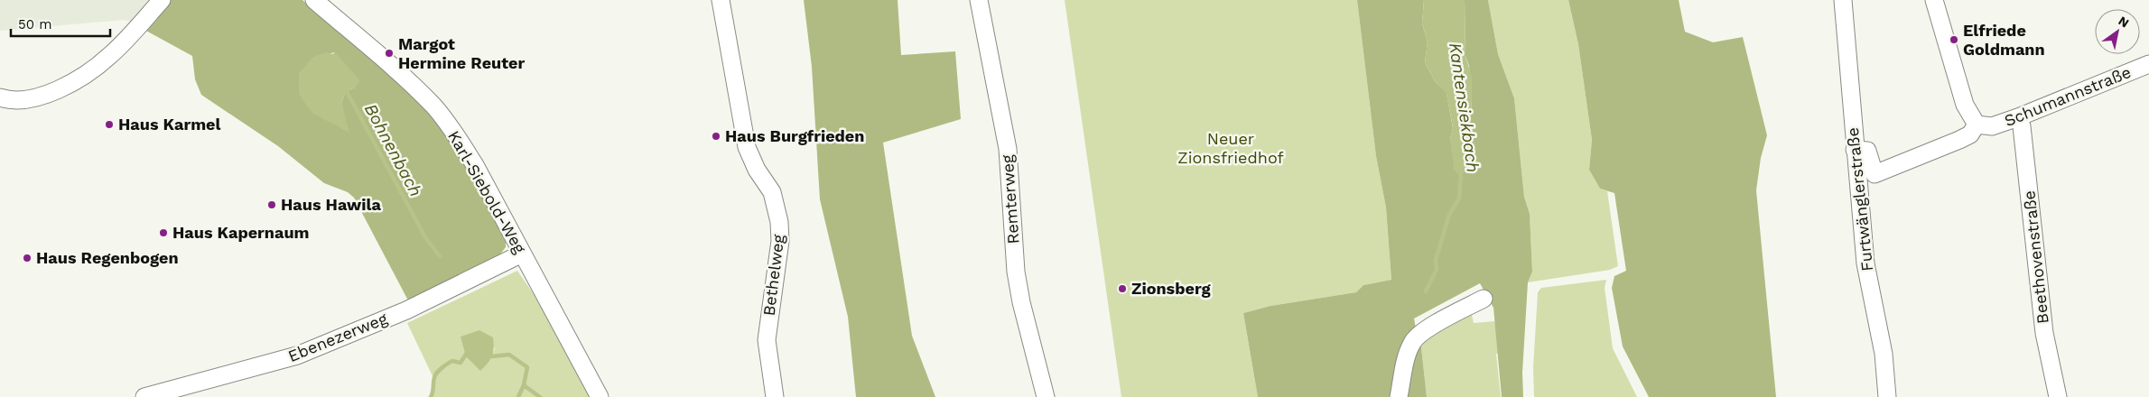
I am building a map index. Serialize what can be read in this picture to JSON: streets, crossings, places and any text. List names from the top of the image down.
{
  "streets": {
    "street": [
      "Schumannstraße",
      "Karl-Siebold-Weg",
      "Remterweg",
      "Furtwänglerstraße",
      "Beethovenstraße",
      "Bethelweg",
      "Ebenezerweg"
    ]
  },
  "crossings": [
    ["Schumannstraße", "Beethovenstraße"],
    ["Karl-Siebold-Weg", "Ebenezerweg"]
  ],
  "water": ["Kantensiekbach", "Bohnenbach"],
  "parks": ["Neuer Zionsfriedhof"],
  "places": [
    "Elfriede Goldmann",
    "Margot Hermine Reuter",
    "Haus Karmel",
    "Haus Burgfrieden",
    "Haus Hawila",
    "Haus Kapernaum",
    "Haus Regenbogen",
    "Zionsberg"
  ],
  "scale_bar": "50 m",
  "north": "top right"
}
